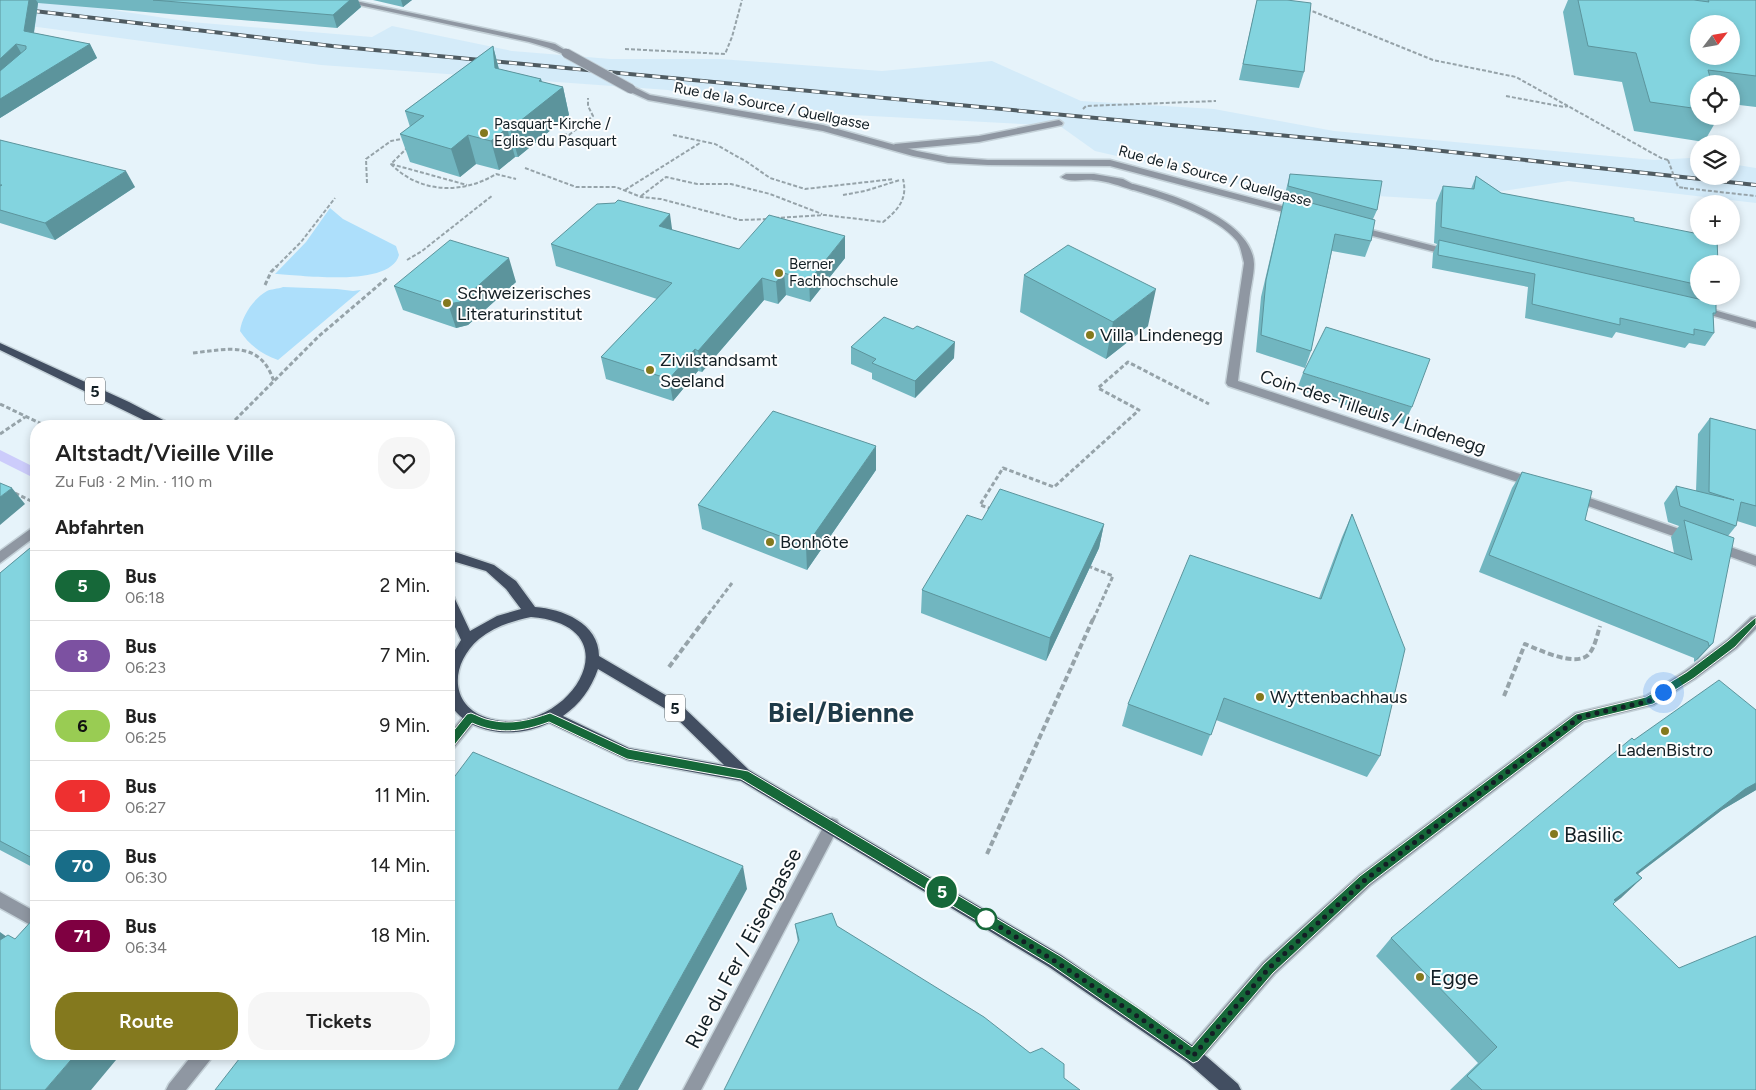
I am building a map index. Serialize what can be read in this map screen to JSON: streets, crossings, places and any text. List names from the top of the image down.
{
  "streets": {
    "main road": ["5"],
    "street": ["Rue de la Source / Quellgasse", "Coin-des-Tilleuls / Lindenegg", "Rue du Fer / Eisengasse"]
  },
  "crossings": [
    ["5", "Rue du Fer / Eisengasse"]
  ],
  "districts": ["Biel/Bienne"],
  "places": [
    "Pasquart-Kirche / Eglise du Pasquart",
    "Berner Fachhochschule",
    "Schweizerisches Literaturinstitut",
    "Villa Lindenegg",
    "Zivilstandsamt Seeland",
    "Bonhôte",
    "Wyttenbachhaus",
    "LadenBistro",
    "Basilic",
    "Egge"
  ],
  "lines": ["bus line 5"],
  "north": "top right",
  "page": {
    "on_map": "5",
    "map_buttons": ["+", "−"],
    "heading": [
      ["Altstadt/Vieille Ville", "Zu Fuß · 2 Min. · 110 m"],
      "Abfahrten"
    ],
    "list": [
      {
        "mark": "5",
        "name": "Bus",
        "note": "06:18",
        "value": "2 Min."
      },
      {
        "mark": "8",
        "name": "Bus",
        "note": "06:23",
        "value": "7 Min."
      },
      {
        "mark": "6",
        "name": "Bus",
        "note": "06:25",
        "value": "9 Min."
      },
      {
        "mark": "1",
        "name": "Bus",
        "note": "06:27",
        "value": "11 Min."
      },
      {
        "mark": "70",
        "name": "Bus",
        "note": "06:30",
        "value": "14 Min."
      },
      {
        "mark": "71",
        "name": "Bus",
        "note": "06:34",
        "value": "18 Min."
      }
    ],
    "buttons": ["Route", "Tickets"]
  }
}
